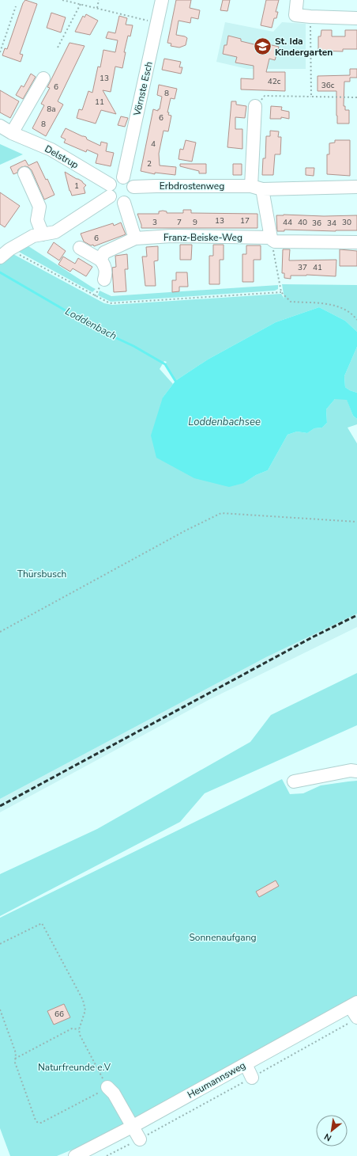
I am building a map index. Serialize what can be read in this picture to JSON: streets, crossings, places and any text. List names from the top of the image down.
{
  "streets": {
    "street": [
      "Vörnste Esch",
      "Delstrup",
      "Erbdrostenweg",
      "Franz-Beiske-Weg",
      "Heumannsweg"
    ]
  },
  "crossings": [
    ["Vörnste Esch", "Delstrup"],
    ["Vörnste Esch", "Erbdrostenweg"],
    ["Delstrup", "Erbdrostenweg"]
  ],
  "water": ["Loddenbach", "Loddenbachsee"],
  "parks": ["Thürsbusch", "Sonnenaufgang", "Naturfreunde e.V"],
  "places": {
    "school or university": ["St. Ida Kindergarten"]
  },
  "house_numbers": [
    "13",
    "42c",
    "36c",
    "6",
    "8",
    "11",
    "8a",
    "6",
    "8",
    "4",
    "2",
    "1",
    "13",
    "17",
    "3",
    "7",
    "9",
    "44",
    "40",
    "30",
    "36",
    "34",
    "6",
    "37",
    "41",
    "66"
  ],
  "north": "bottom left"
}
